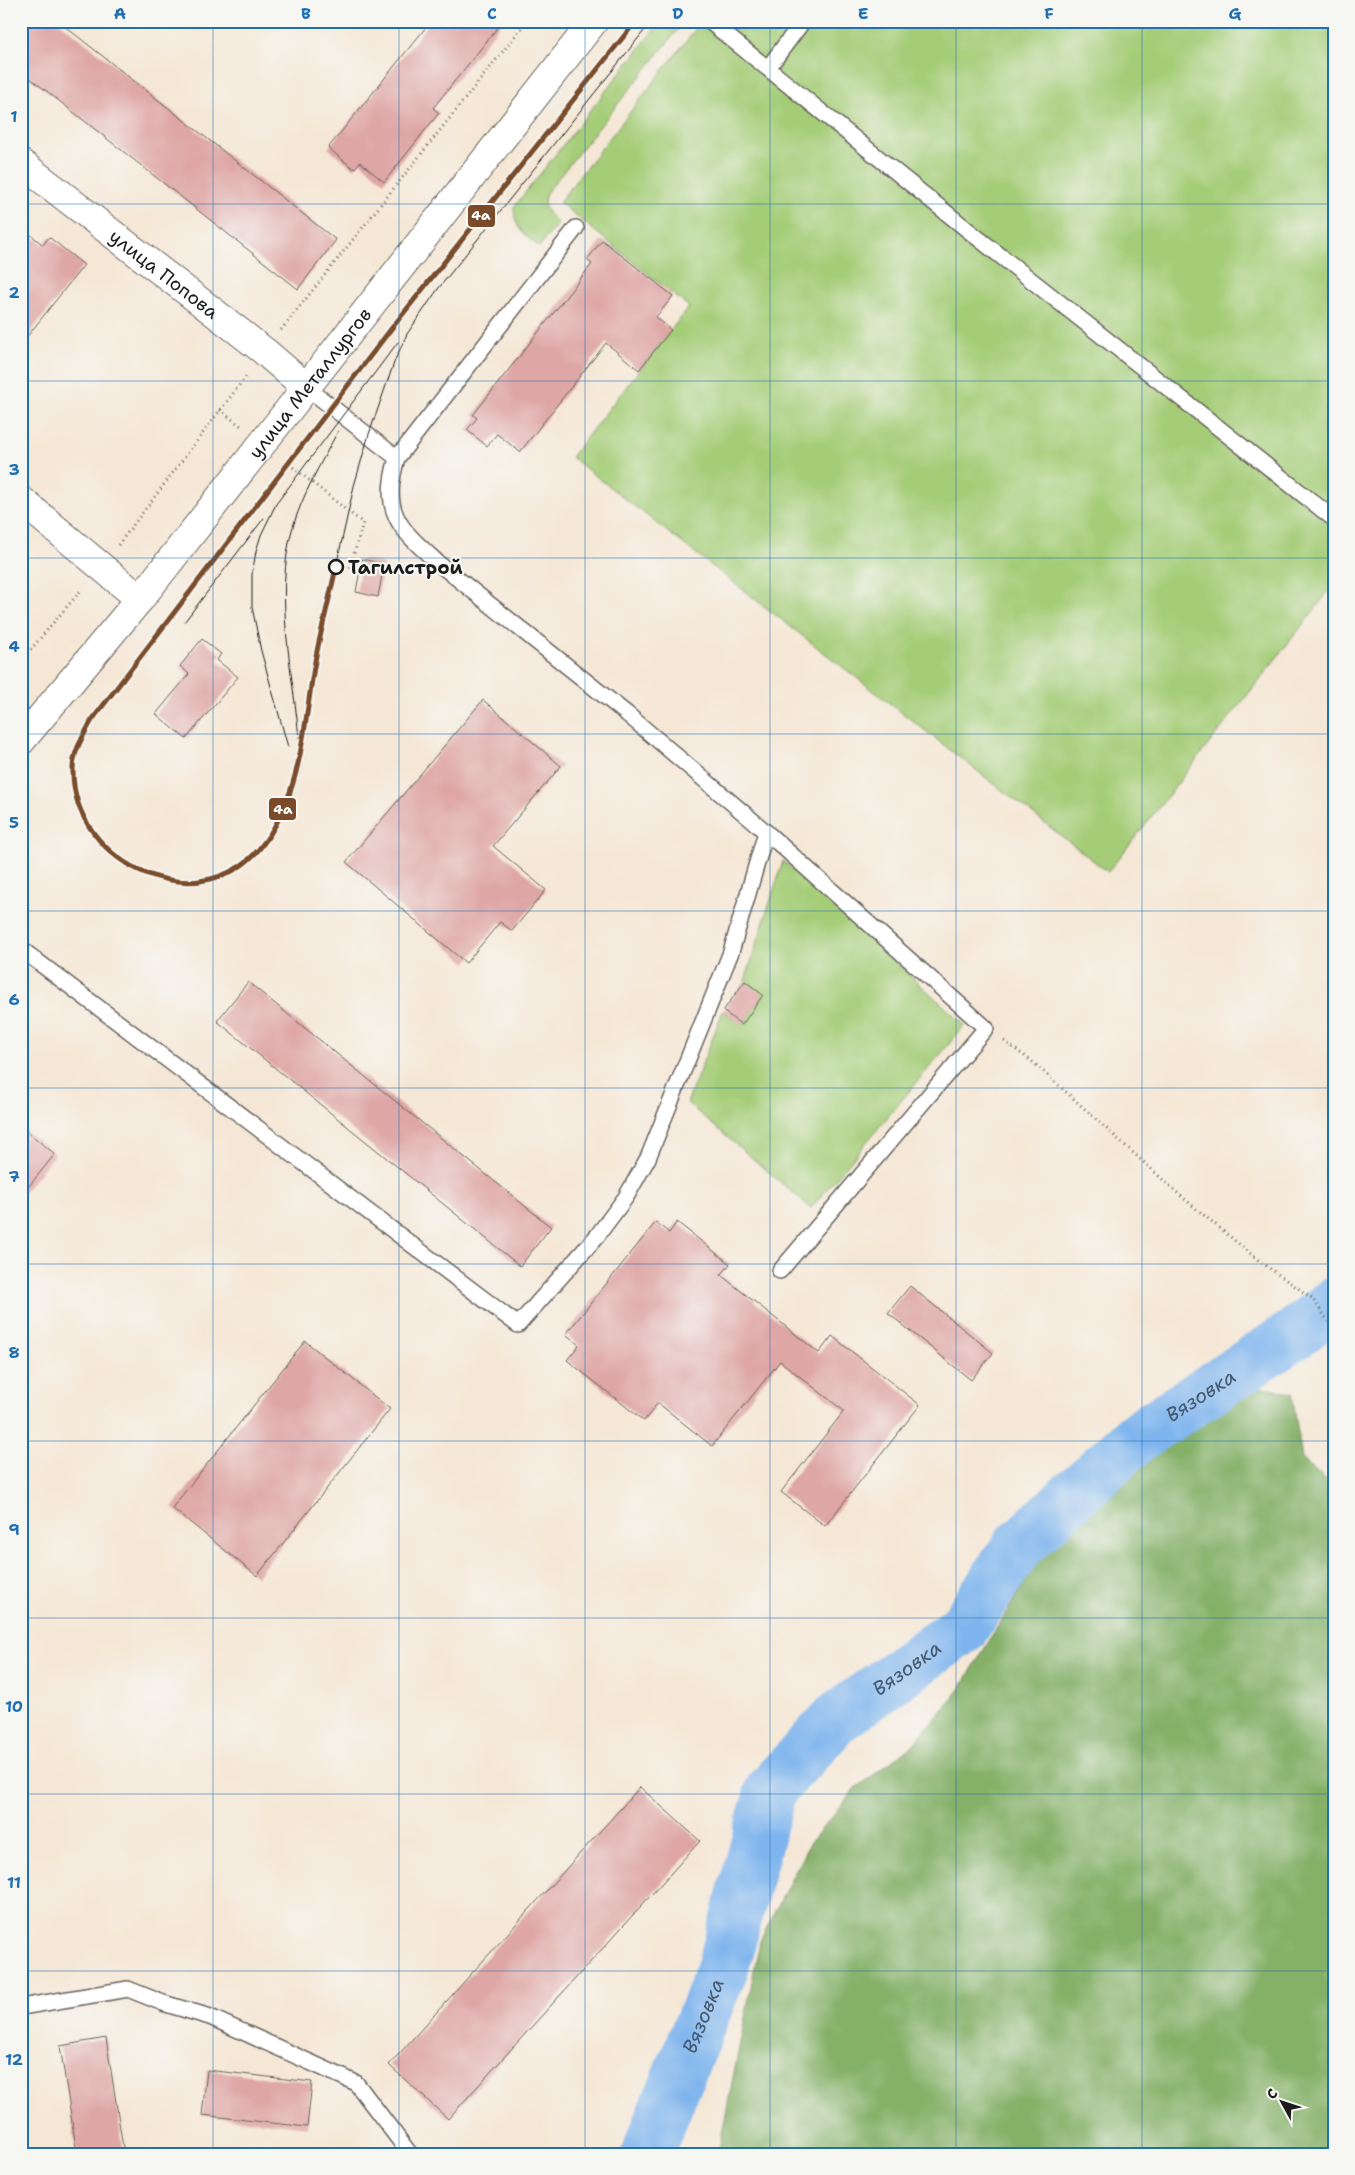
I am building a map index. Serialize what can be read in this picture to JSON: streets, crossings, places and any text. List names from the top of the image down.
{
  "streets": {
    "main road": ["улица Попова", "улица Металлургов"]
  },
  "crossings": [
    ["улица Попова", "улица Металлургов"]
  ],
  "water": ["Вязовка"],
  "places": ["Тагилстрой"],
  "lines": ["transit line 4а"],
  "north": "top left",
  "grid": {
    "columns": [
      "A",
      "B",
      "C",
      "D",
      "E",
      "F",
      "G"
    ],
    "rows": [
      "1",
      "2",
      "3",
      "4",
      "5",
      "6",
      "7",
      "8",
      "9",
      "10",
      "11",
      "12"
    ]
  }
}
